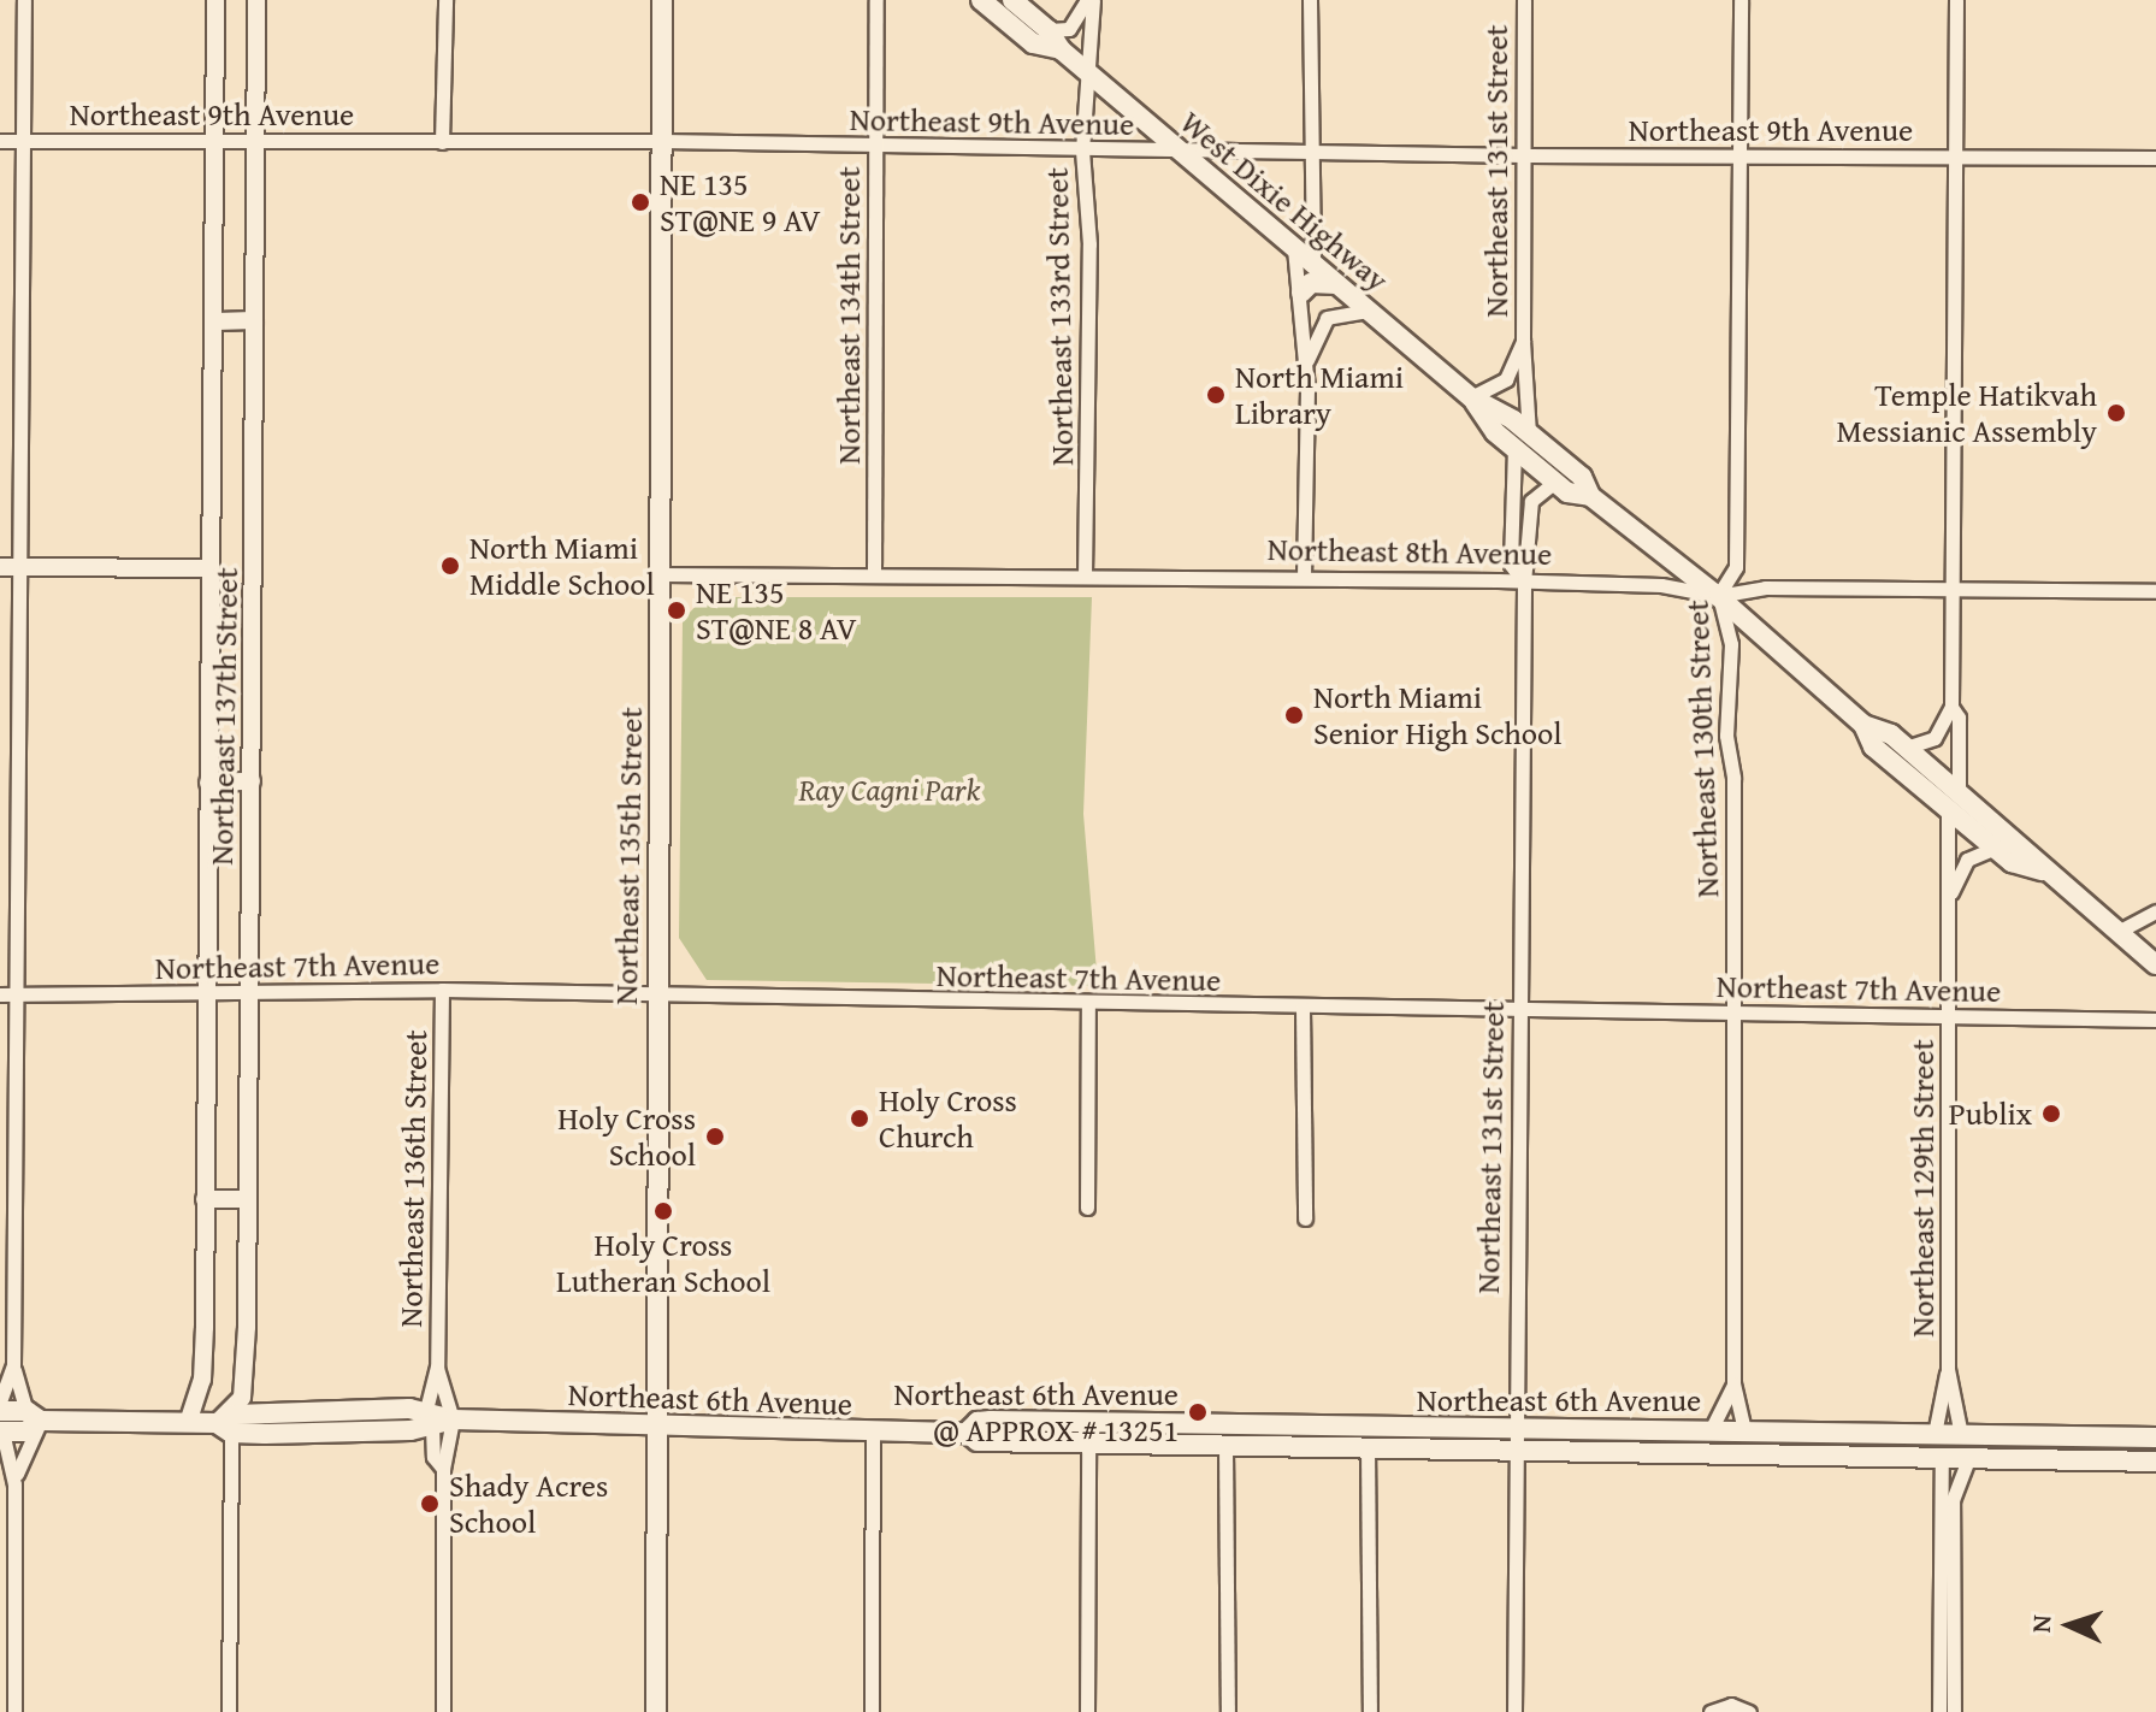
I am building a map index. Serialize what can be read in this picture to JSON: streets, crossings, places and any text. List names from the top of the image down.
{
  "streets": {
    "main road": ["West Dixie Highway", "Northeast 135th Street", "Northeast 6th Avenue"],
    "street": [
      "Northeast 9th Avenue",
      "Northeast 131st Street",
      "Northeast 134th Street",
      "Northeast 133rd Street",
      "Northeast 8th Avenue",
      "Northeast 137th Street",
      "Northeast 130th Street",
      "Northeast 7th Avenue",
      "Northeast 136th Street",
      "Northeast 129th Street"
    ]
  },
  "crossings": [
    ["Northeast 9th Avenue", "Northeast 131st Street"],
    ["Northeast 9th Avenue", "West Dixie Highway"],
    ["Northeast 9th Avenue", "Northeast 134th Street"],
    ["Northeast 9th Avenue", "Northeast 133rd Street"],
    ["Northeast 9th Avenue", "Northeast 137th Street"],
    ["Northeast 9th Avenue", "Northeast 130th Street"],
    ["Northeast 9th Avenue", "Northeast 135th Street"],
    ["Northeast 9th Avenue", "Northeast 129th Street"],
    ["Northeast 131st Street", "West Dixie Highway"],
    ["Northeast 131st Street", "Northeast 8th Avenue"],
    ["Northeast 131st Street", "Northeast 7th Avenue"],
    ["Northeast 131st Street", "Northeast 6th Avenue"],
    ["West Dixie Highway", "Northeast 133rd Street"],
    ["West Dixie Highway", "Northeast 8th Avenue"],
    ["West Dixie Highway", "Northeast 130th Street"],
    ["West Dixie Highway", "Northeast 129th Street"],
    ["Northeast 134th Street", "Northeast 8th Avenue"],
    ["Northeast 133rd Street", "Northeast 8th Avenue"],
    ["Northeast 8th Avenue", "Northeast 130th Street"],
    ["Northeast 8th Avenue", "Northeast 135th Street"],
    ["Northeast 8th Avenue", "Northeast 129th Street"],
    ["Northeast 137th Street", "Northeast 7th Avenue"],
    ["Northeast 137th Street", "Northeast 6th Avenue"],
    ["Northeast 130th Street", "Northeast 7th Avenue"],
    ["Northeast 130th Street", "Northeast 6th Avenue"],
    ["Northeast 135th Street", "Northeast 7th Avenue"],
    ["Northeast 135th Street", "Northeast 6th Avenue"],
    ["Northeast 7th Avenue", "Northeast 136th Street"],
    ["Northeast 7th Avenue", "Northeast 129th Street"],
    ["Northeast 136th Street", "Northeast 6th Avenue"],
    ["Northeast 129th Street", "Northeast 6th Avenue"]
  ],
  "parks": ["Ray Cagni Park"],
  "places": [
    "NE 135 ST@NE 9 AV",
    "North Miami Library",
    "Temple Hatikvah Messianic Assembly",
    "North Miami Middle School",
    "NE 135 ST@NE 8 AV",
    "North Miami Senior High School",
    "Publix",
    "Holy Cross Church",
    "Holy Cross School",
    "Holy Cross Lutheran School",
    "Northeast 6th Avenue @ APPROX # 13251",
    "Shady Acres School"
  ],
  "north": "left"
}
